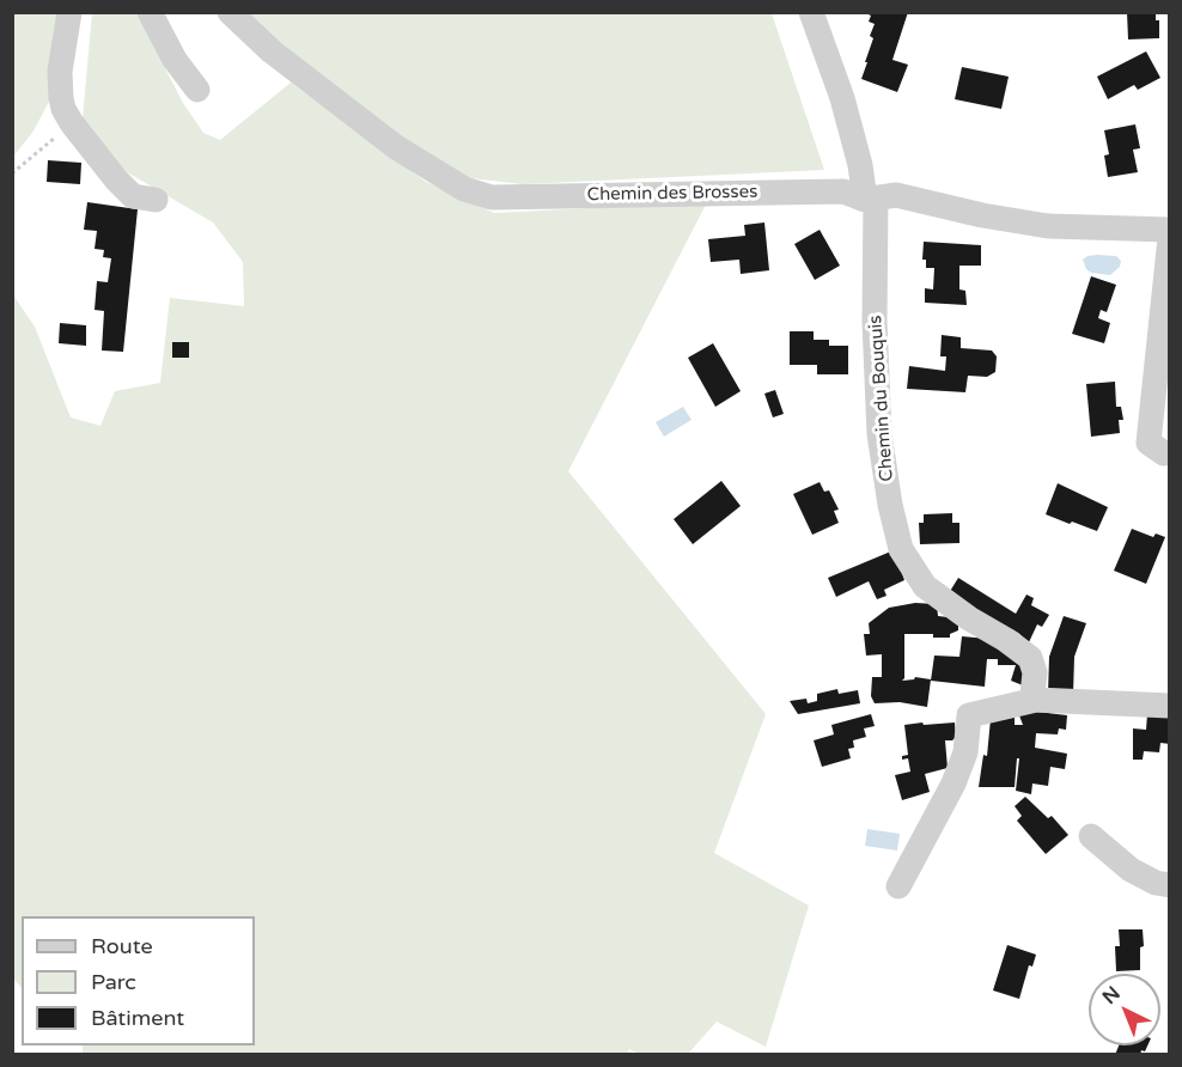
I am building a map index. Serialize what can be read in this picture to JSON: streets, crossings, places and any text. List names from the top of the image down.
{
  "streets": {
    "street": ["Chemin des Brosses", "Chemin du Bouquis"]
  },
  "crossings": [
    ["Chemin des Brosses", "Chemin du Bouquis"]
  ],
  "legend": ["Route", "Parc", "Bâtiment"],
  "north": "top left"
}
